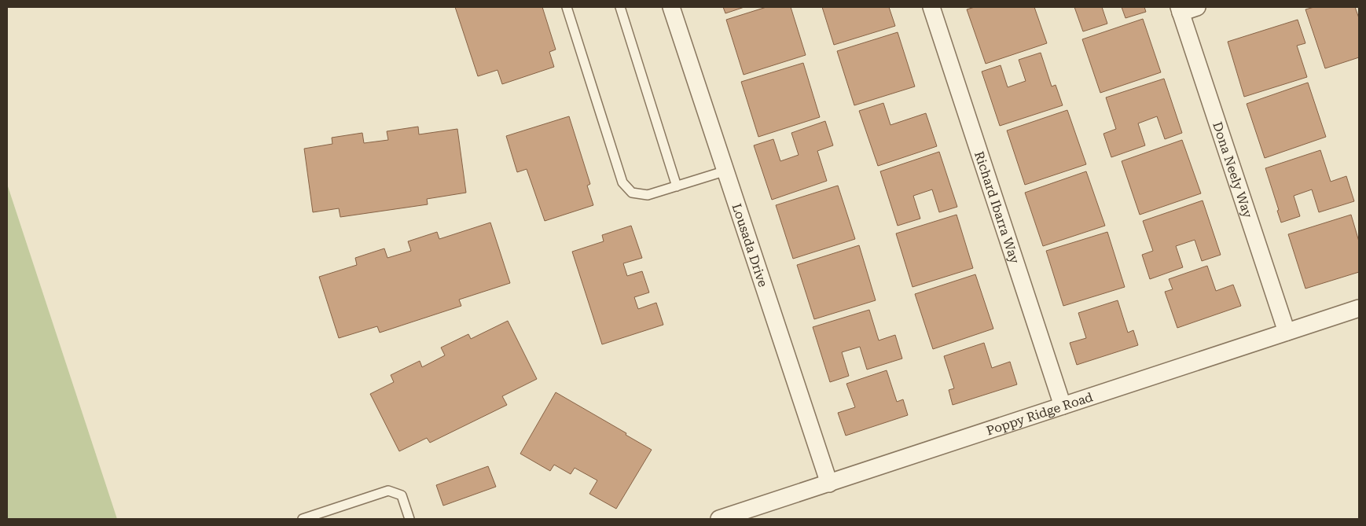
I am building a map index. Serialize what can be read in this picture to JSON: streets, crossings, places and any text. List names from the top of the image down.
{
  "streets": {
    "street": [
      "Dona Neely Way",
      "Richard Ibarra Way",
      "Lousada Drive",
      "Poppy Ridge Road"
    ]
  },
  "crossings": [
    ["Dona Neely Way", "Poppy Ridge Road"],
    ["Richard Ibarra Way", "Poppy Ridge Road"],
    ["Lousada Drive", "Poppy Ridge Road"]
  ]
}
